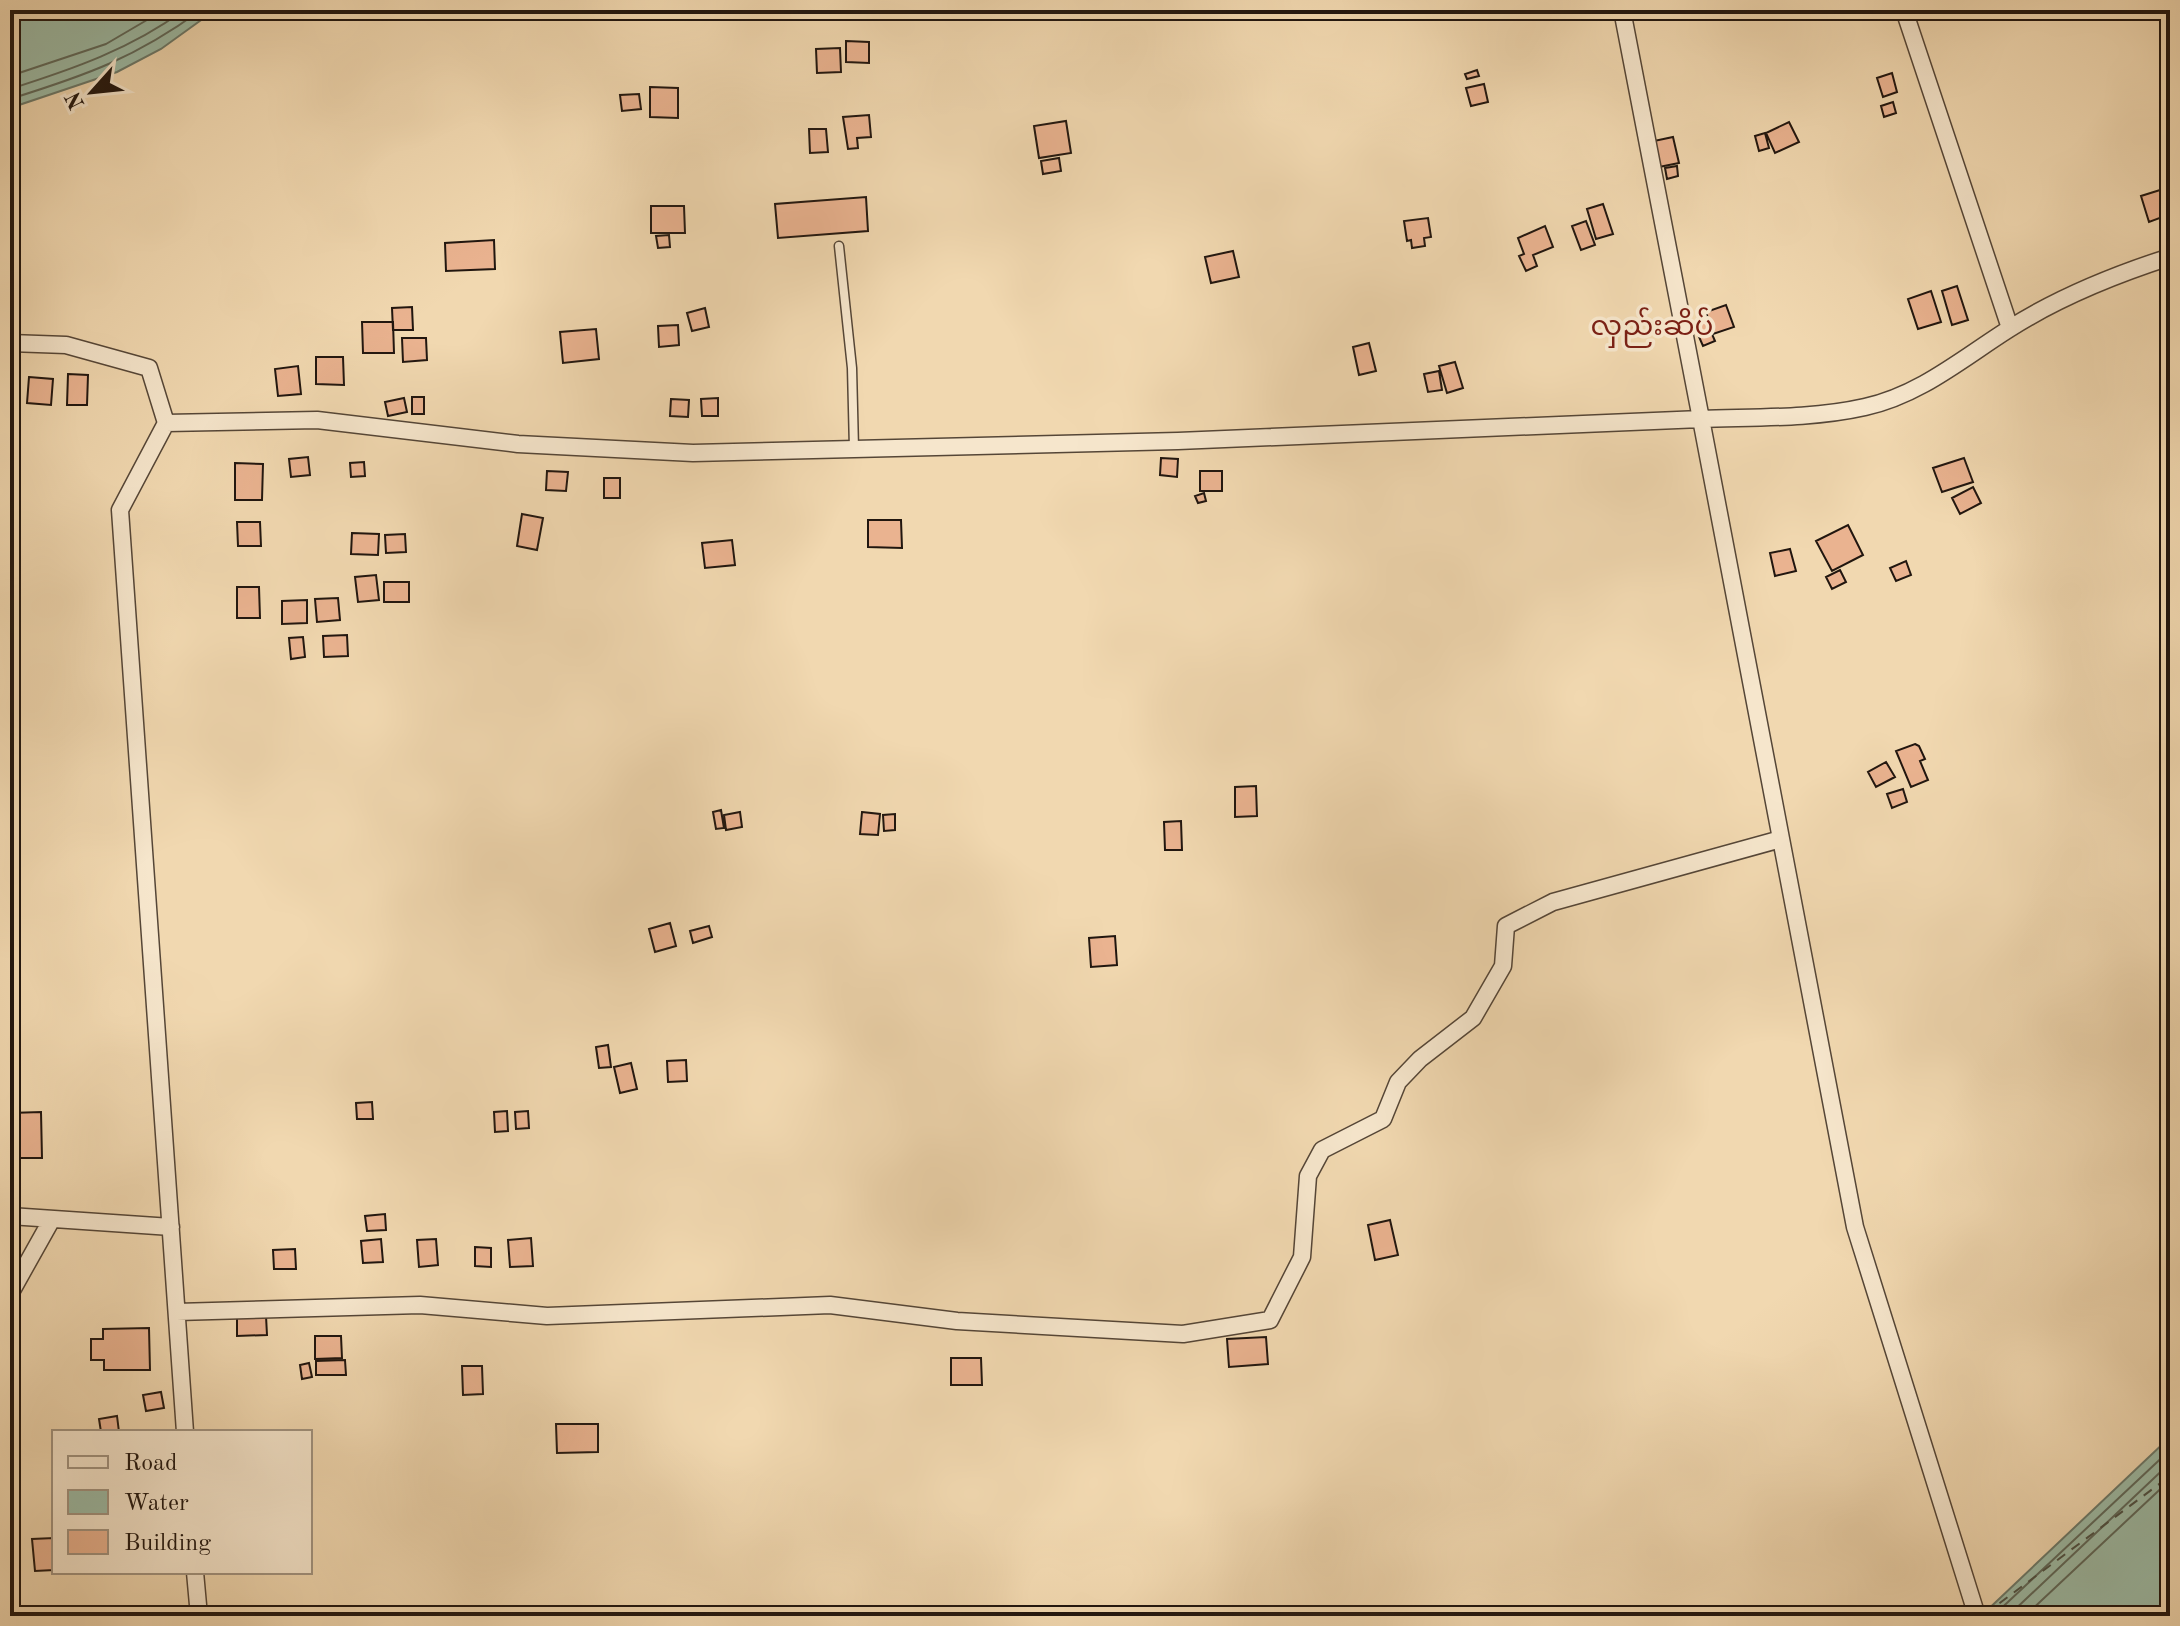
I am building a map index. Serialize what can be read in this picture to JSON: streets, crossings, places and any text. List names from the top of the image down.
{
  "districts": ["လှည်းဆိပ်"],
  "legend": ["Road", "Water", "Building"],
  "north": "bottom left"
}
